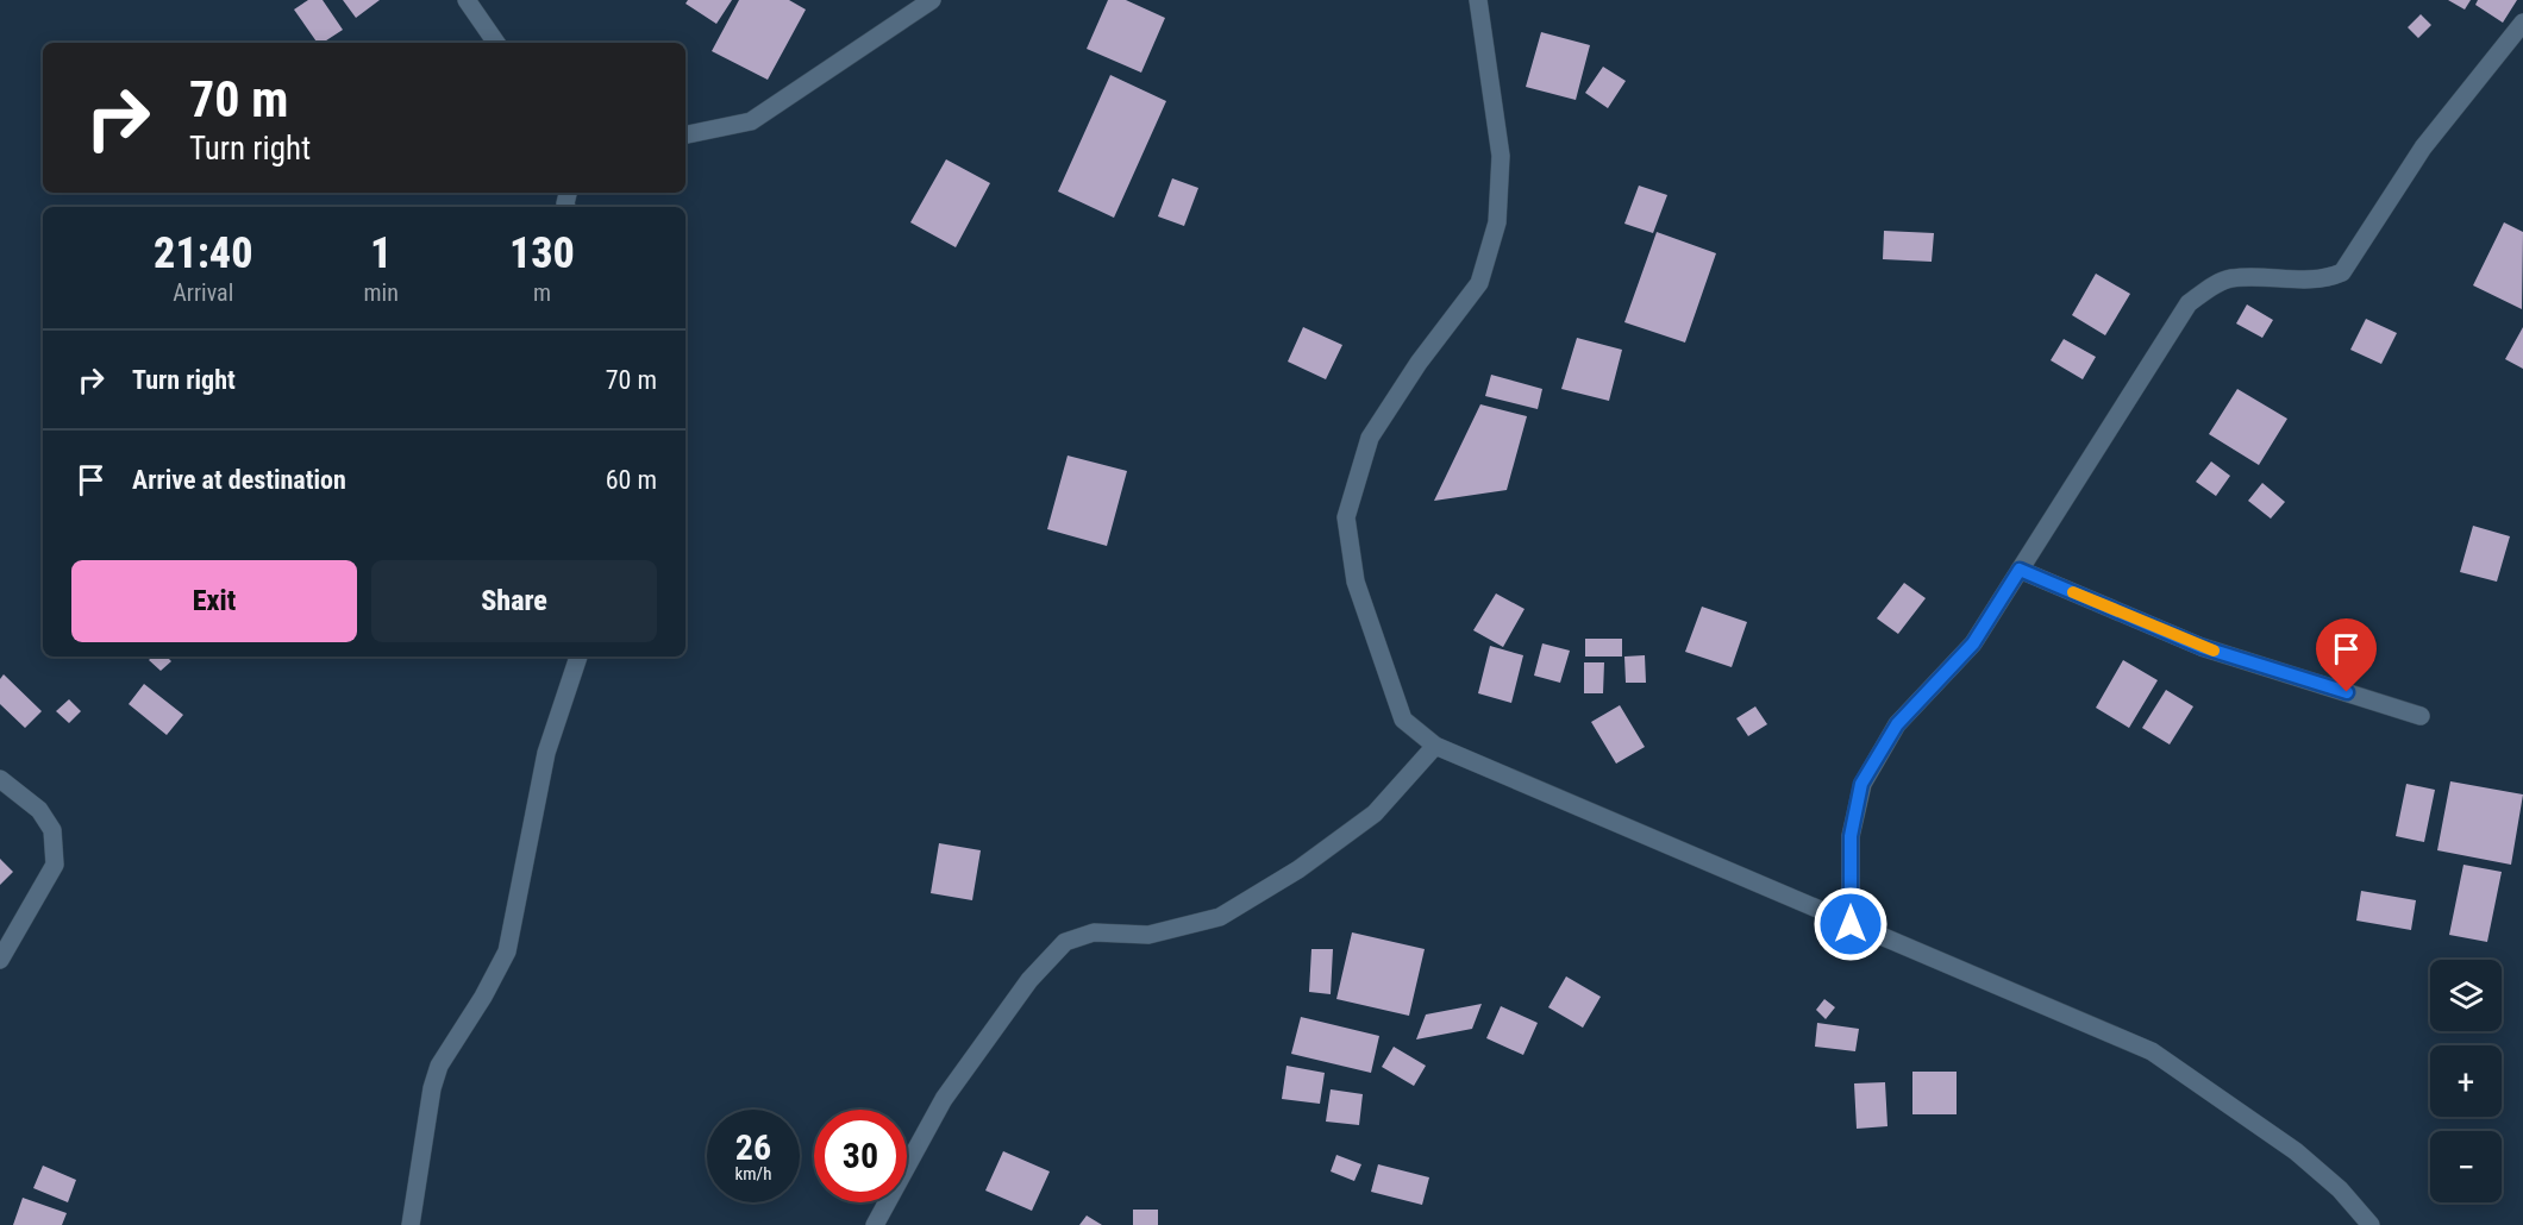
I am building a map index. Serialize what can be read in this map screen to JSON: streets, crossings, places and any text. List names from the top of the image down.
{
  "page": {
    "turn": ["70 m", "Turn right"],
    "eta": [
      "21:40",
      "Arrival",
      "1",
      "min",
      "130",
      "m"
    ],
    "list": [
      {
        "name": "Turn right",
        "value": "70 m"
      },
      {
        "name": "Arrive at destination",
        "value": "60 m"
      }
    ],
    "buttons": ["Exit", "Share"],
    "map_buttons": ["+", "−"],
    "speed": "26 km/h",
    "limit": "30"
  }
}
